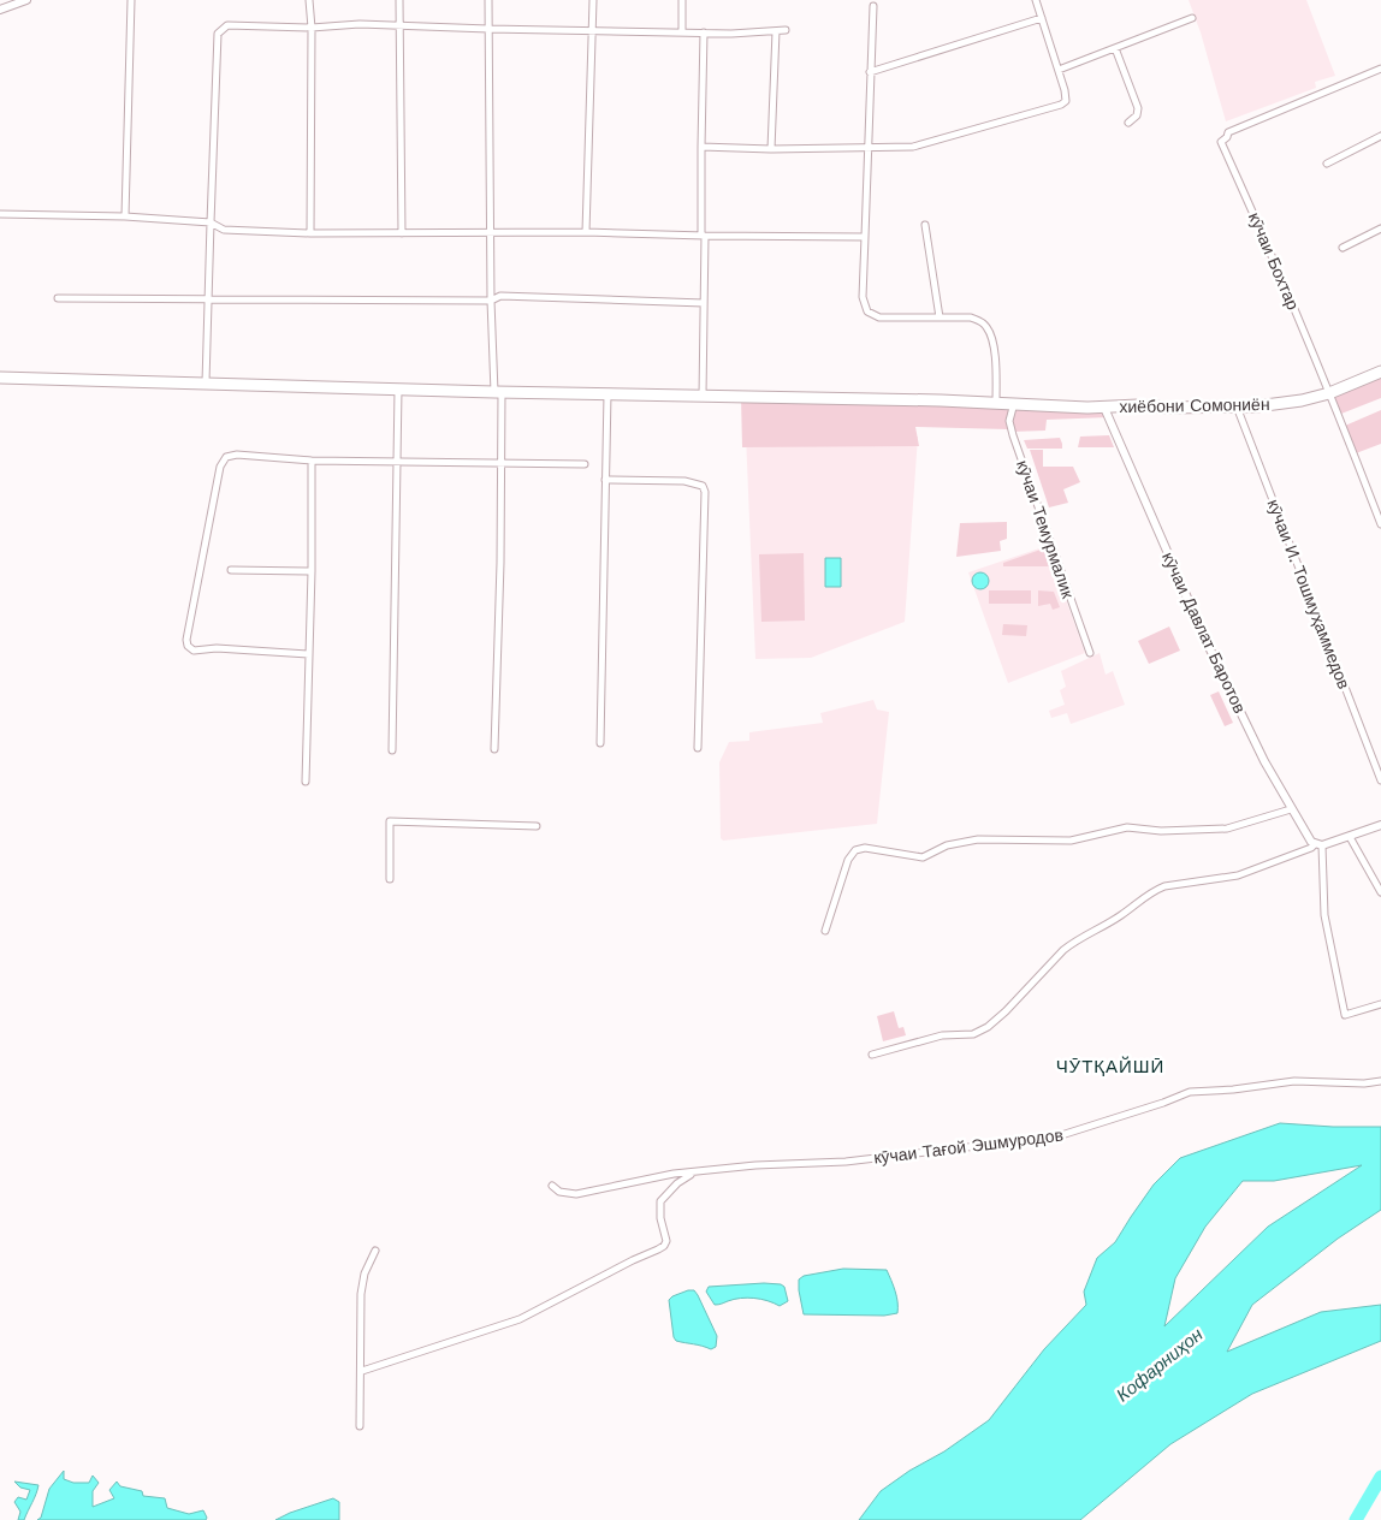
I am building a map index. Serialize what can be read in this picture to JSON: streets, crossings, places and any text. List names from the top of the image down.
{
  "streets": {
    "highway": ["хиёбони Сомониён"],
    "street": [
      "кӯчаи Бохтар",
      "кӯчаи Темурмалик",
      "кӯчаи И. Тошмуҳаммедов",
      "кӯчаи Давлат Баротов",
      "кӯчаи Тағой Эшмуродов"
    ]
  },
  "crossings": [
    ["кӯчаи Бохтар", "хиёбони Сомониён"],
    ["хиёбони Сомониён", "кӯчаи Темурмалик"],
    ["хиёбони Сомониён", "кӯчаи И. Тошмуҳаммедов"],
    ["хиёбони Сомониён", "кӯчаи Давлат Баротов"]
  ],
  "districts": ["ЧӮТҚАЙШӢ"],
  "water": ["Кофарниҳон"]
}
